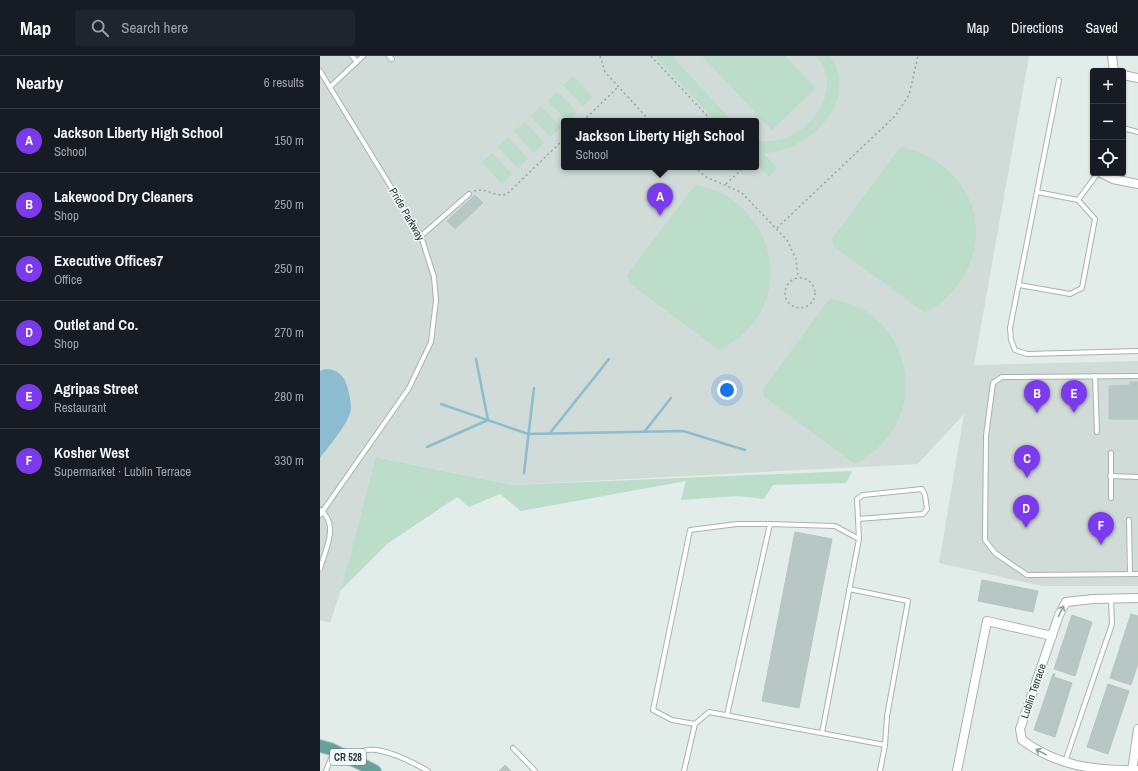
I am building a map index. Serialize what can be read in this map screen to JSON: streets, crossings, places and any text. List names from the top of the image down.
{
  "streets": {
    "main road": ["CR 528"],
    "street": ["Lublin Terrace"],
    "lane": ["Pride Parkway"]
  },
  "page": {
    "header": "Map",
    "search": "Search here",
    "nav": ["Map", "Directions", "Saved"],
    "heading": ["Nearby", "6 results"],
    "map_buttons": ["+", "−"],
    "list": [
      {
        "mark": "A",
        "name": "Jackson Liberty High School",
        "note": "School",
        "value": "150 m"
      },
      {
        "mark": "B",
        "name": "Lakewood Dry Cleaners",
        "note": "Shop",
        "value": "250 m"
      },
      {
        "mark": "C",
        "name": "Executive Offices7",
        "note": "Office",
        "value": "250 m"
      },
      {
        "mark": "D",
        "name": "Outlet and Co.",
        "note": "Shop",
        "value": "270 m"
      },
      {
        "mark": "E",
        "name": "Agripas Street",
        "note": "Restaurant",
        "value": "280 m"
      },
      {
        "mark": "F",
        "name": "Kosher West",
        "note": "Supermarket · Lublin Terrace",
        "value": "330 m"
      }
    ],
    "popup": ["Jackson Liberty High School", "School"],
    "pins": [
      "A",
      "B",
      "E",
      "C",
      "D",
      "F"
    ]
  }
}
